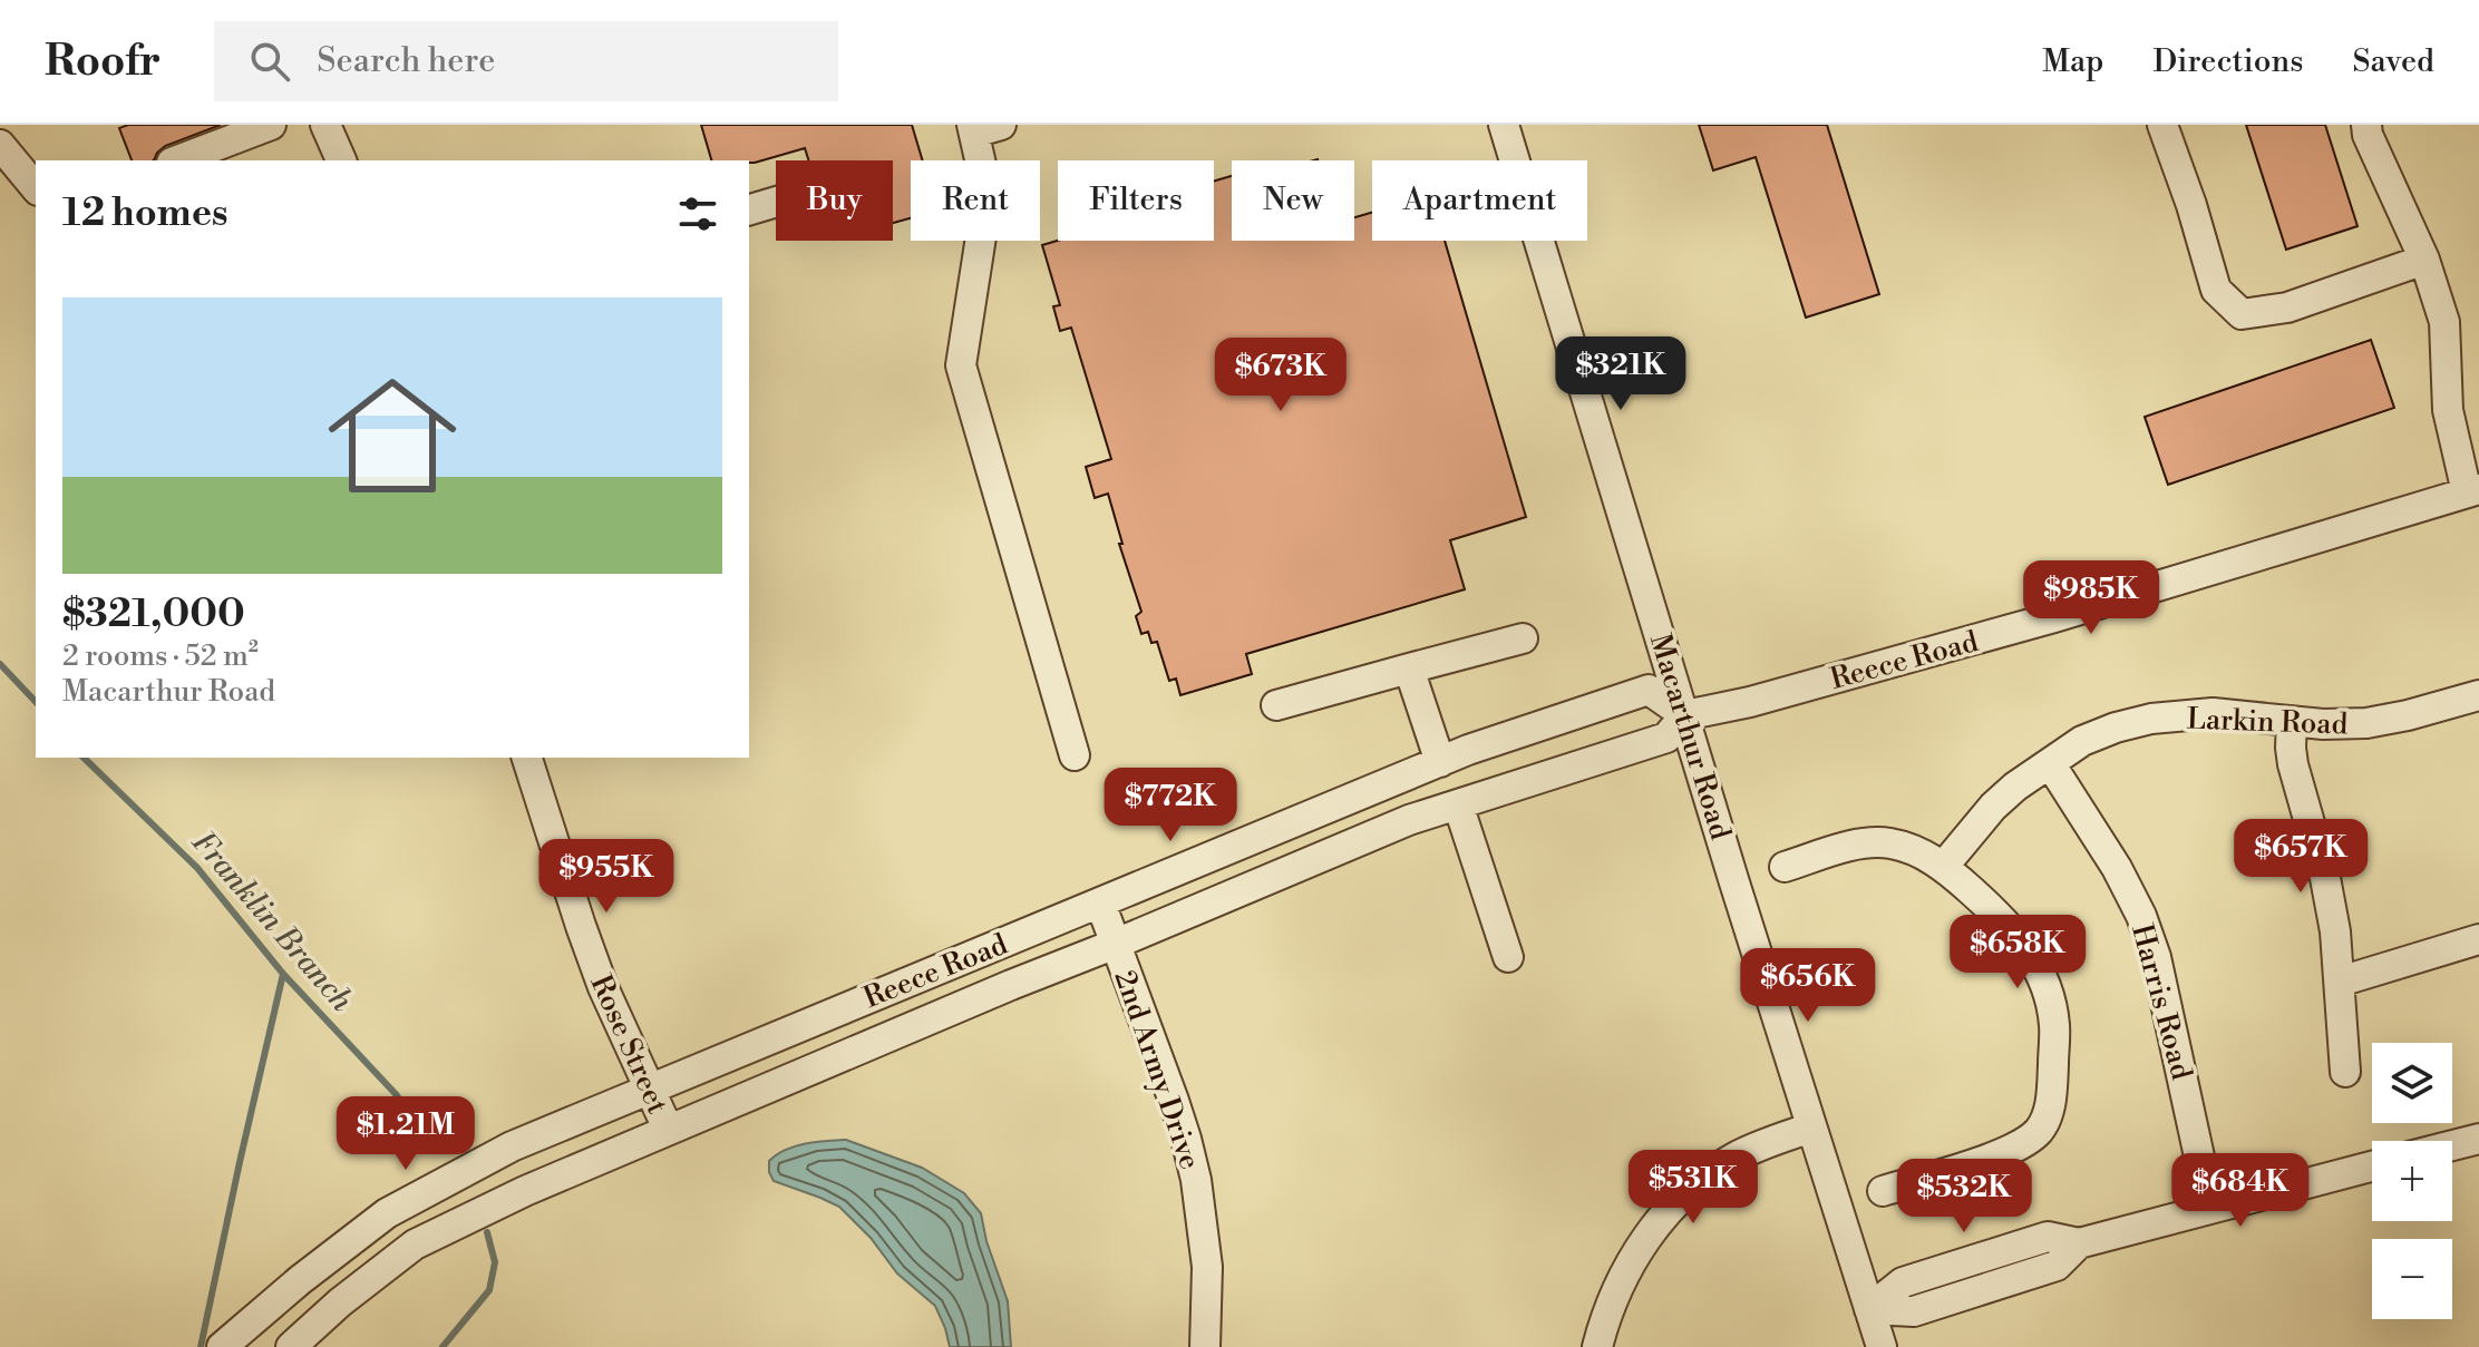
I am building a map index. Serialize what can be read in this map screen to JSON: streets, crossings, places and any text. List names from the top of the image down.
{
  "streets": {
    "street": [
      "Reece Road",
      "Larkin Road",
      "Macarthur Road",
      "Harris Road",
      "Rose Street",
      "2nd Army Drive"
    ]
  },
  "crossings": [
    ["Reece Road", "Macarthur Road"],
    ["Reece Road", "Rose Street"],
    ["Reece Road", "2nd Army Drive"],
    ["Larkin Road", "Harris Road"]
  ],
  "water": ["Franklin Branch"],
  "page": {
    "header": "Roofr",
    "search": "Search here",
    "nav": ["Map", "Directions", "Saved"],
    "chip": [
      "Buy",
      "Rent",
      "Filters",
      "New",
      "Apartment"
    ],
    "heading": "12 homes",
    "list": [
      {
        "name": "$321,000",
        "note": "2 rooms · 52 m² · Macarthur Road"
      }
    ],
    "price": [
      "$321K",
      "$673K",
      "$985K",
      "$772K",
      "$657K",
      "$955K",
      "$658K",
      "$656K",
      "$1.21M",
      "$531K",
      "$684K",
      "$532K"
    ],
    "map_buttons": ["+", "−"]
  }
}
